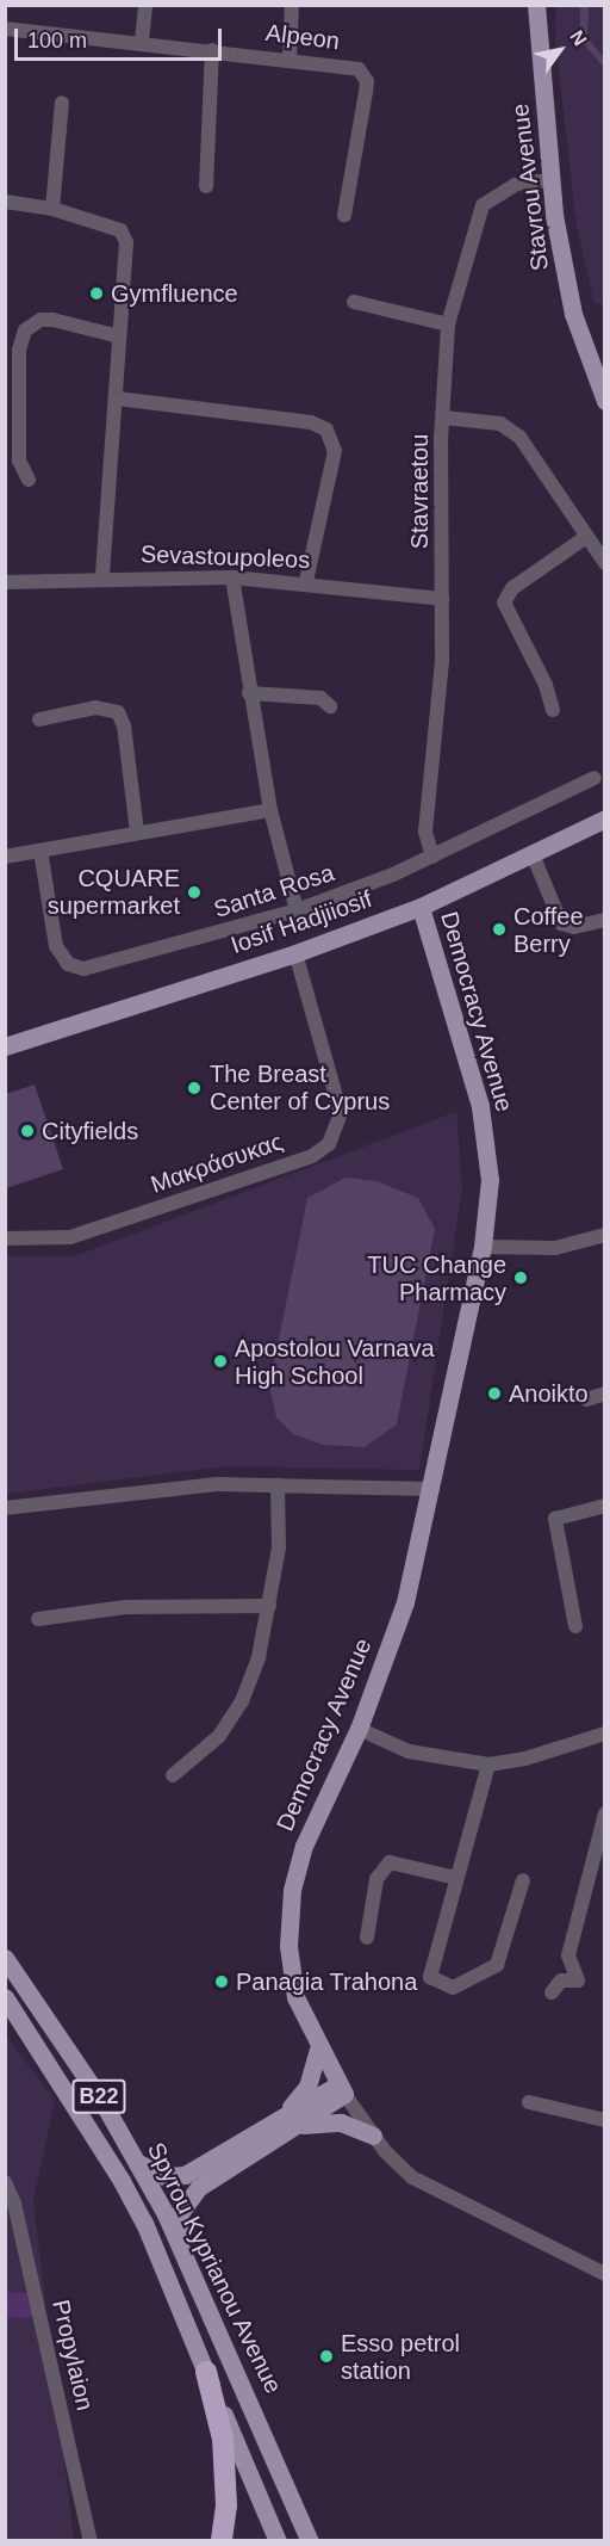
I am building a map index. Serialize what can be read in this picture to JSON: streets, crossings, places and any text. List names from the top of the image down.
{
  "streets": {
    "main road": [
      "Stavrou Avenue",
      "Iosif Hadjiiosif",
      "Democracy Avenue",
      "B22",
      "Spyrou Kyprianou Avenue"
    ],
    "street": [
      "Alpeon",
      "Stavraetou",
      "Sevastoupoleos",
      "Santa Rosa",
      "Μακράσυκας",
      "Propylaion"
    ]
  },
  "crossings": [
    ["Stavrou Avenue", "Stavraetou"],
    ["Stavraetou", "Sevastoupoleos"],
    ["Stavraetou", "Santa Rosa"],
    ["Iosif Hadjiiosif", "Democracy Avenue"],
    ["Iosif Hadjiiosif", "Μακράσυκας"]
  ],
  "places": [
    "Gymfluence",
    "CQUARE supermarket",
    "Coffee Berry",
    "The Breast Center of Cyprus",
    "Cityfields",
    "TUC Change Pharmacy",
    "Apostolou Varnava High School",
    "Anoikto",
    "Panagia Trahona",
    "Esso petrol station"
  ],
  "scale_bar": "100 m",
  "north": "top right"
}
